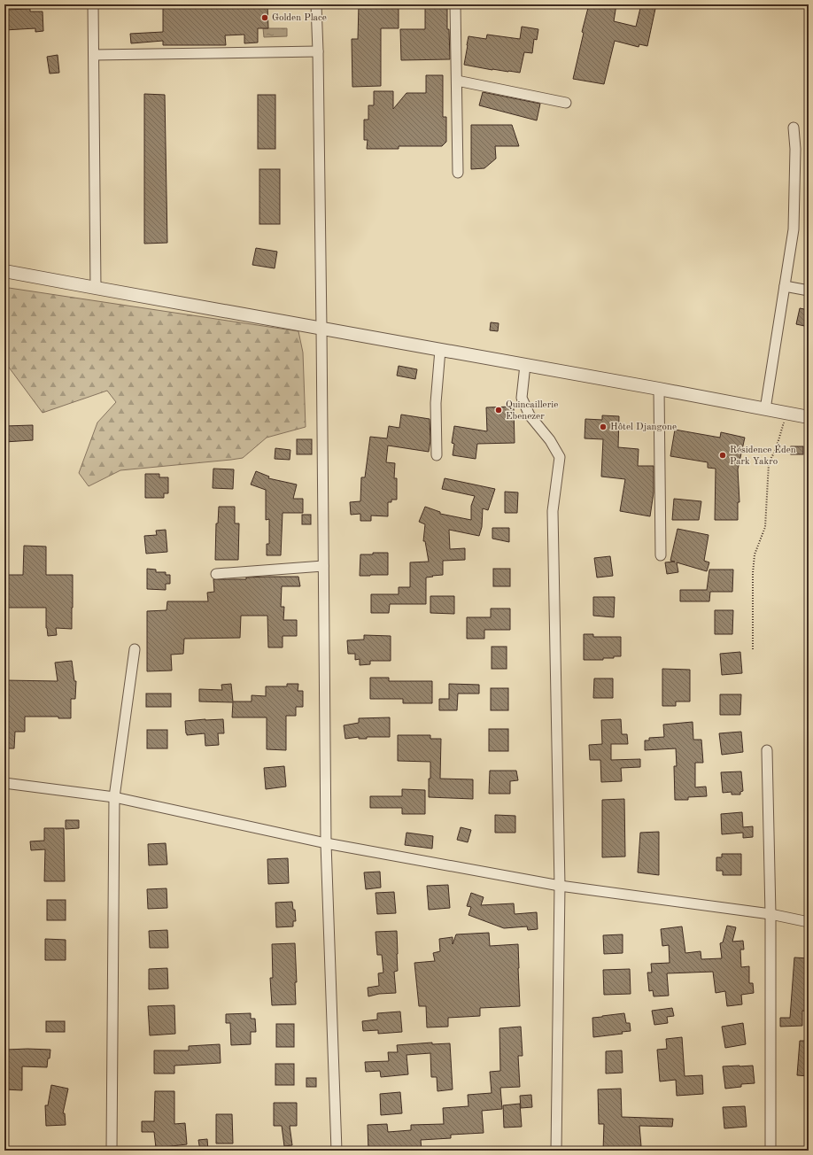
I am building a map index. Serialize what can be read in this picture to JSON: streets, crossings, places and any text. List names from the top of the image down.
{
  "places": [
    "Golden Place",
    "Quincaillerie Ebenezer",
    "Hôtel Djangone",
    "Résidence Éden Park Yakro"
  ]
}
